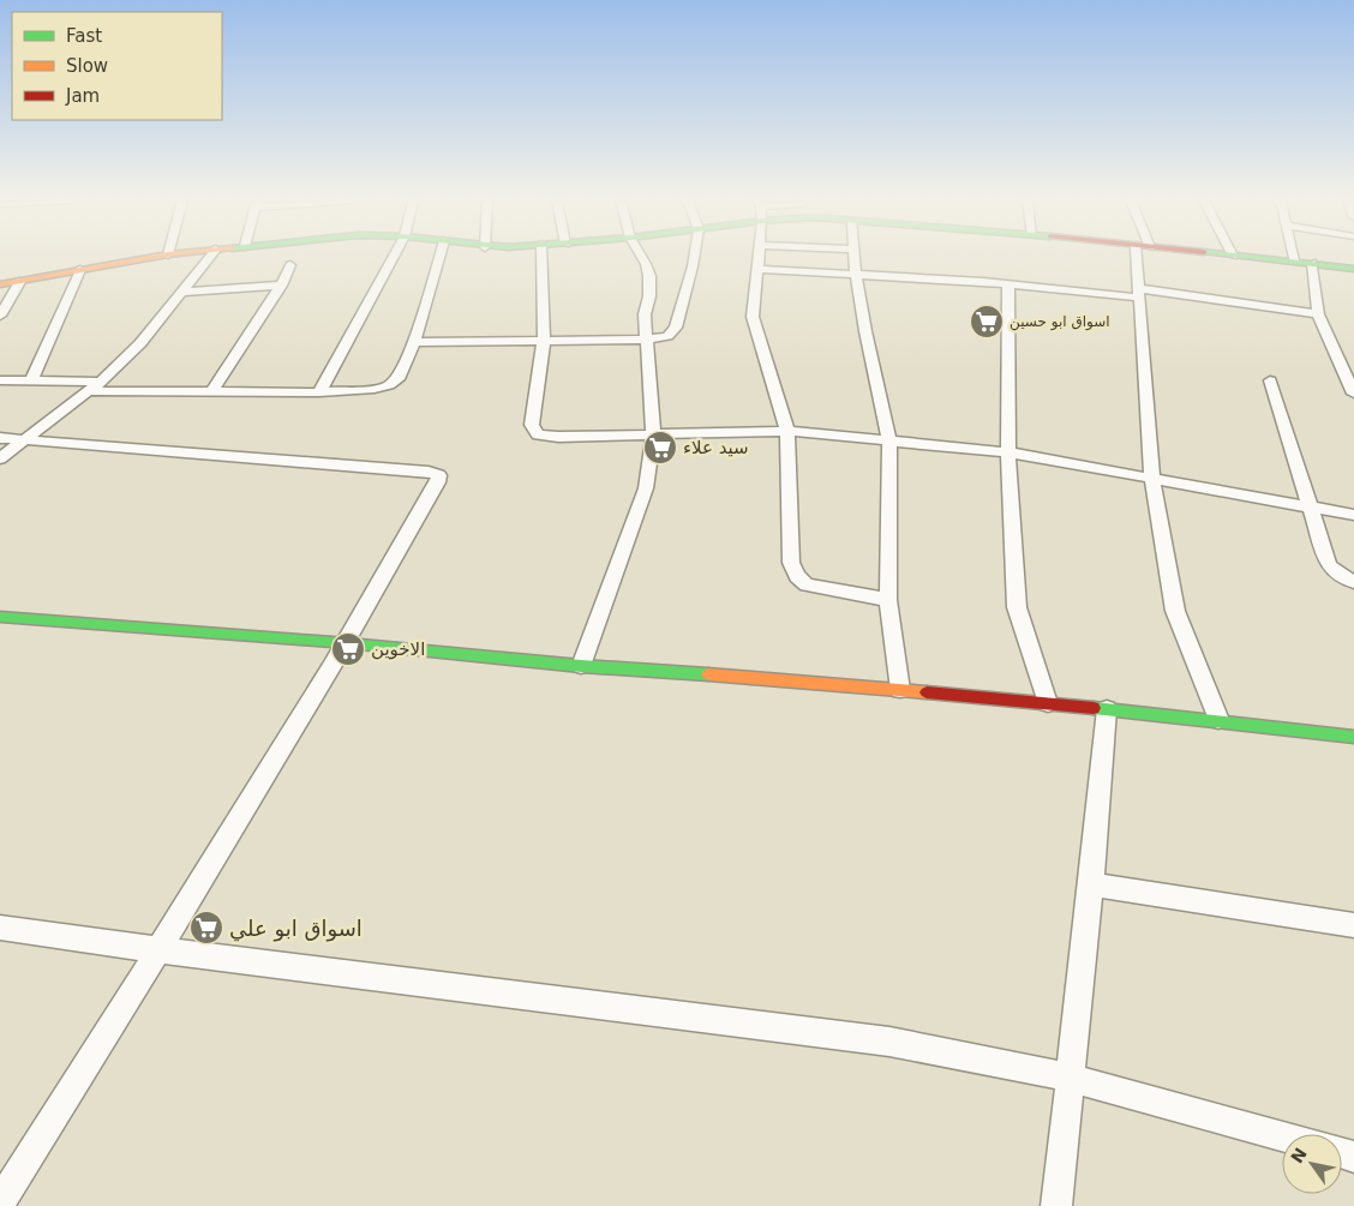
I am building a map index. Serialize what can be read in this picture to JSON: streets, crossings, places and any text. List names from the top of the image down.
{
  "places": {
    "supermarket": [
      "اسواق ابو حسين",
      "سيد علاء",
      "الاخوين",
      "اسواق ابو علي"
    ]
  },
  "legend": ["Fast", "Slow", "Jam"],
  "north": "top left"
}
